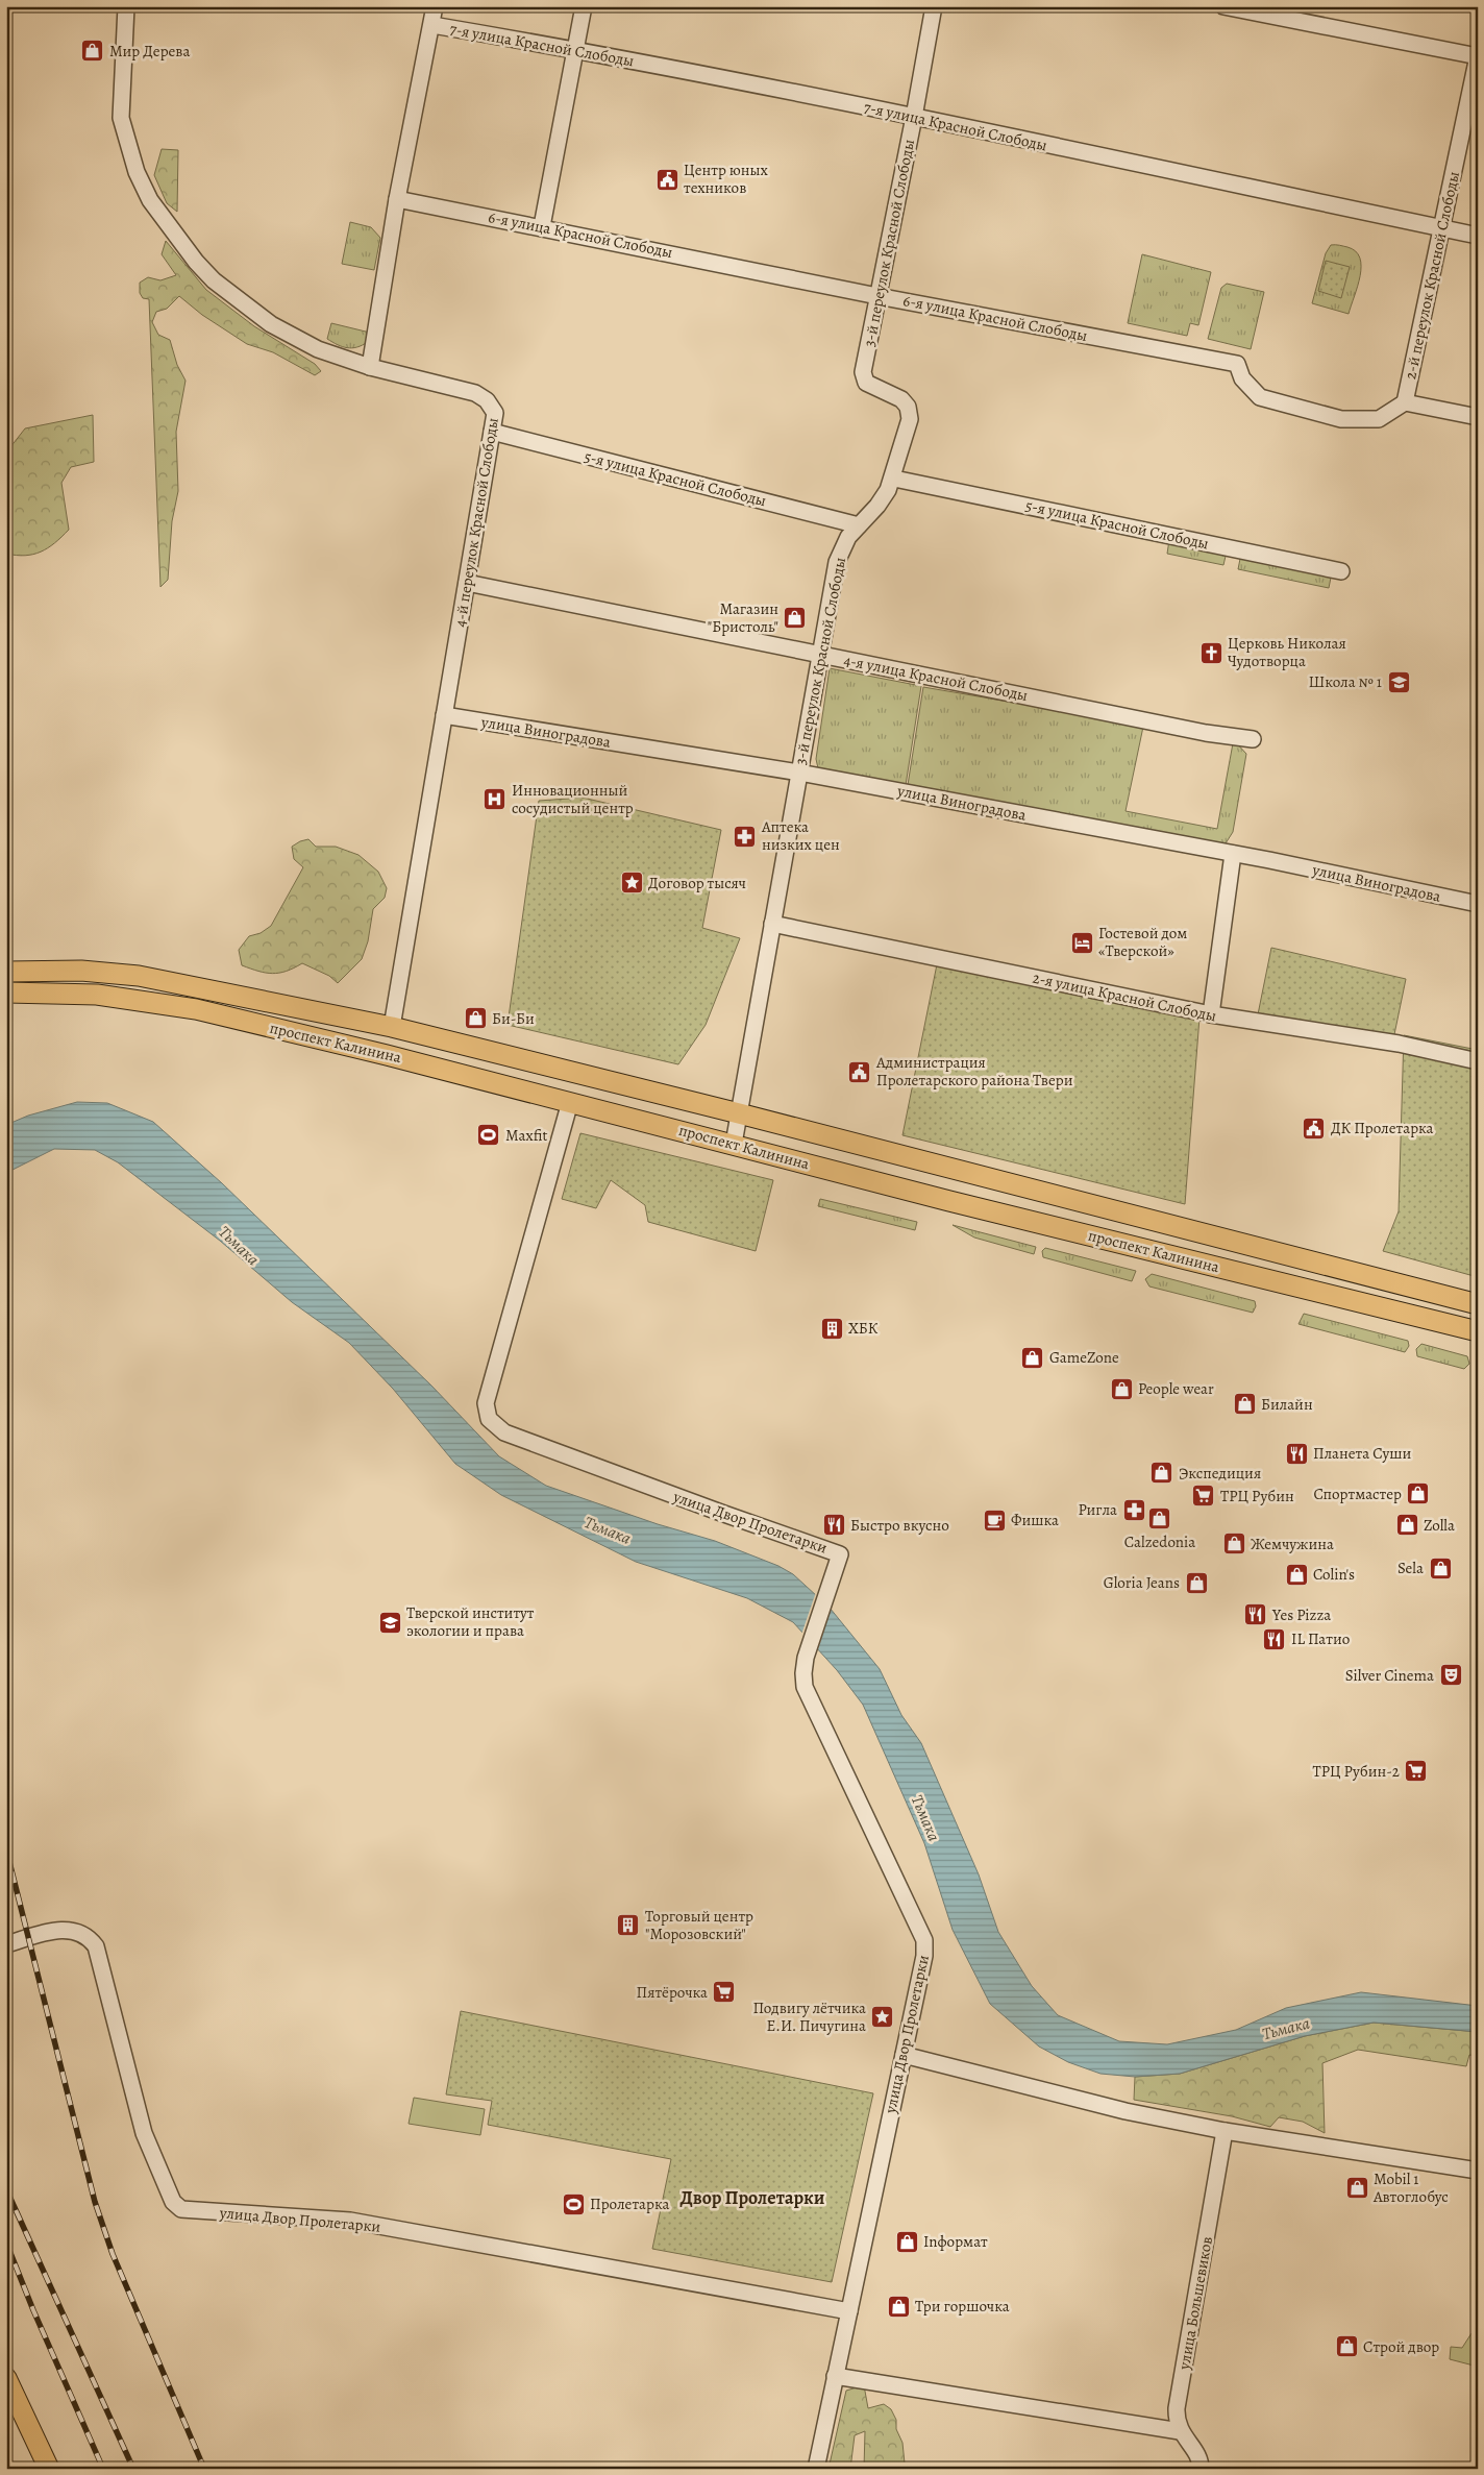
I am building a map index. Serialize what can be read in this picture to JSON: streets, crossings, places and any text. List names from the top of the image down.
{
  "streets": {
    "main road": ["проспект Калинина"],
    "street": [
      "7-я улица Красной Слободы",
      "6-я улица Красной Слободы",
      "3-й переулок Красной Слободы",
      "2-й переулок Красной Слободы",
      "5-я улица Красной Слободы",
      "4-й переулок Красной Слободы",
      "4-я улица Красной Слободы",
      "улица Виноградова",
      "2-я улица Красной Слободы",
      "улица Двор Пролетарки",
      "улица Большевиков"
    ]
  },
  "crossings": [
    ["7-я улица Красной Слободы", "3-й переулок Красной Слободы"],
    ["7-я улица Красной Слободы", "2-й переулок Красной Слободы"],
    ["6-я улица Красной Слободы", "3-й переулок Красной Слободы"],
    ["6-я улица Красной Слободы", "2-й переулок Красной Слободы"],
    ["3-й переулок Красной Слободы", "5-я улица Красной Слободы"],
    ["3-й переулок Красной Слободы", "4-я улица Красной Слободы"],
    ["3-й переулок Красной Слободы", "улица Виноградова"],
    ["3-й переулок Красной Слободы", "2-я улица Красной Слободы"],
    ["3-й переулок Красной Слободы", "проспект Калинина"],
    ["5-я улица Красной Слободы", "4-й переулок Красной Слободы"],
    ["4-й переулок Красной Слободы", "4-я улица Красной Слободы"],
    ["4-й переулок Красной Слободы", "улица Виноградова"],
    ["4-й переулок Красной Слободы", "проспект Калинина"],
    ["проспект Калинина", "улица Двор Пролетарки"]
  ],
  "districts": ["Двор Пролетарки"],
  "water": ["Тьмака"],
  "places": {
    "shop": [
      "Мир Дерева",
      "Магазин \"Бристоль\"",
      "Би-Би",
      "GameZone",
      "People wear",
      "Билайн",
      "Экспедиция",
      "Спортмастер",
      "Calzedonia",
      "Zolla",
      "Жемчужина",
      "Sela",
      "Colin's",
      "Gloria Jeans",
      "Mobil 1 Автоглобус",
      "Inформат",
      "Три горшочка",
      "Строй двор"
    ],
    "public building": ["Центр юных техников", "Администрация Пролетарского района Твери", "ДК Пролетарка"],
    "church": ["Церковь Николая Чудотворца"],
    "school or university": ["Школа № 1", "Тверской институт экологии и права"],
    "hospital": ["Инновационный сосудистый центр"],
    "pharmacy": ["Аптека низких цен", "Ригла"],
    "place": ["Договор тысяч", "Подвигу лётчика Е.И. Пичугина"],
    "hotel": ["Гостевой дом «Тверской»"],
    "sports": ["Maxfit", "Пролетарка"],
    "building": ["ХБК", "Торговый центр \"Морозовский\""],
    "restaurant": [
      "Планета Суши",
      "Быстро вкусно",
      "Yes Pizza",
      "IL Патио"
    ],
    "supermarket": ["ТРЦ Рубин", "ТРЦ Рубин-2", "Пятёрочка"],
    "cafe": ["Фишка"],
    "theatre": ["Silver Cinema"]
  }
}
